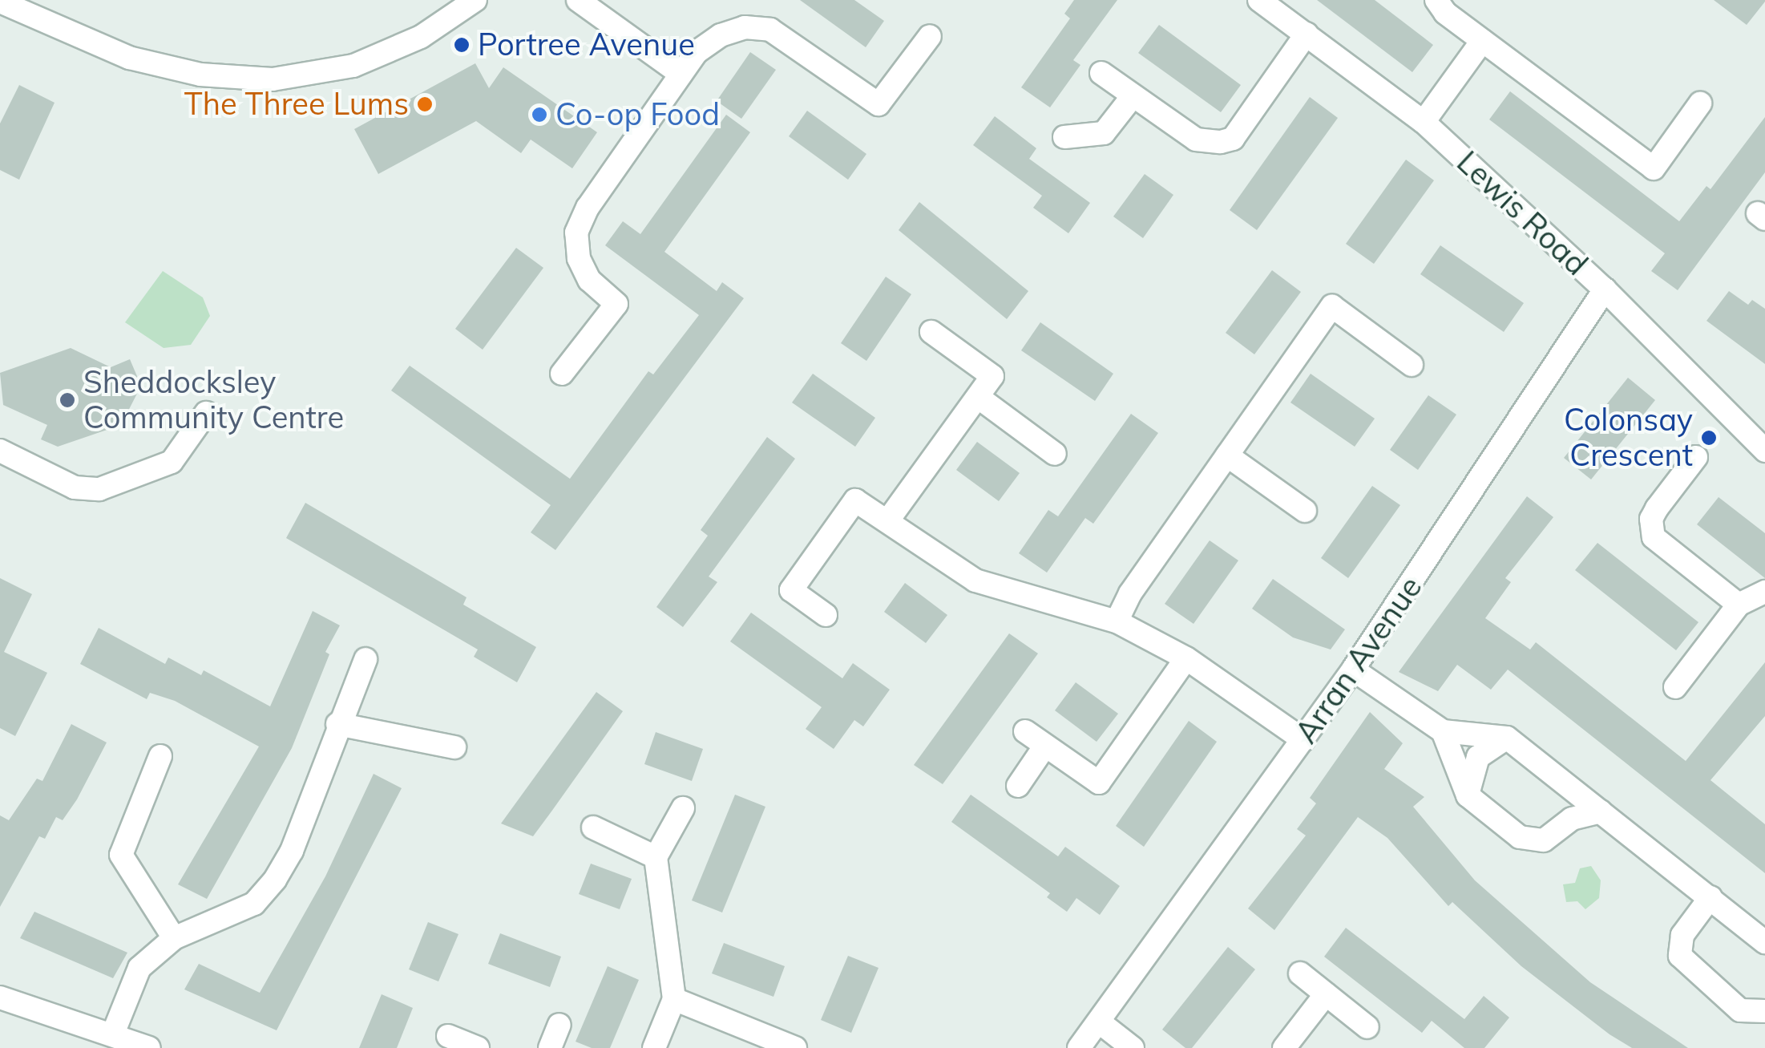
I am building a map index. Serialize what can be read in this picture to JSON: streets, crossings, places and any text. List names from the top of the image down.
{
  "streets": {
    "street": ["Lewis Road", "Arran Avenue"]
  },
  "crossings": [
    ["Lewis Road", "Arran Avenue"]
  ],
  "places": [
    "Portree Avenue",
    "The Three Lums",
    "Co-op Food",
    "Sheddocksley Community Centre",
    "Colonsay Crescent"
  ]
}
